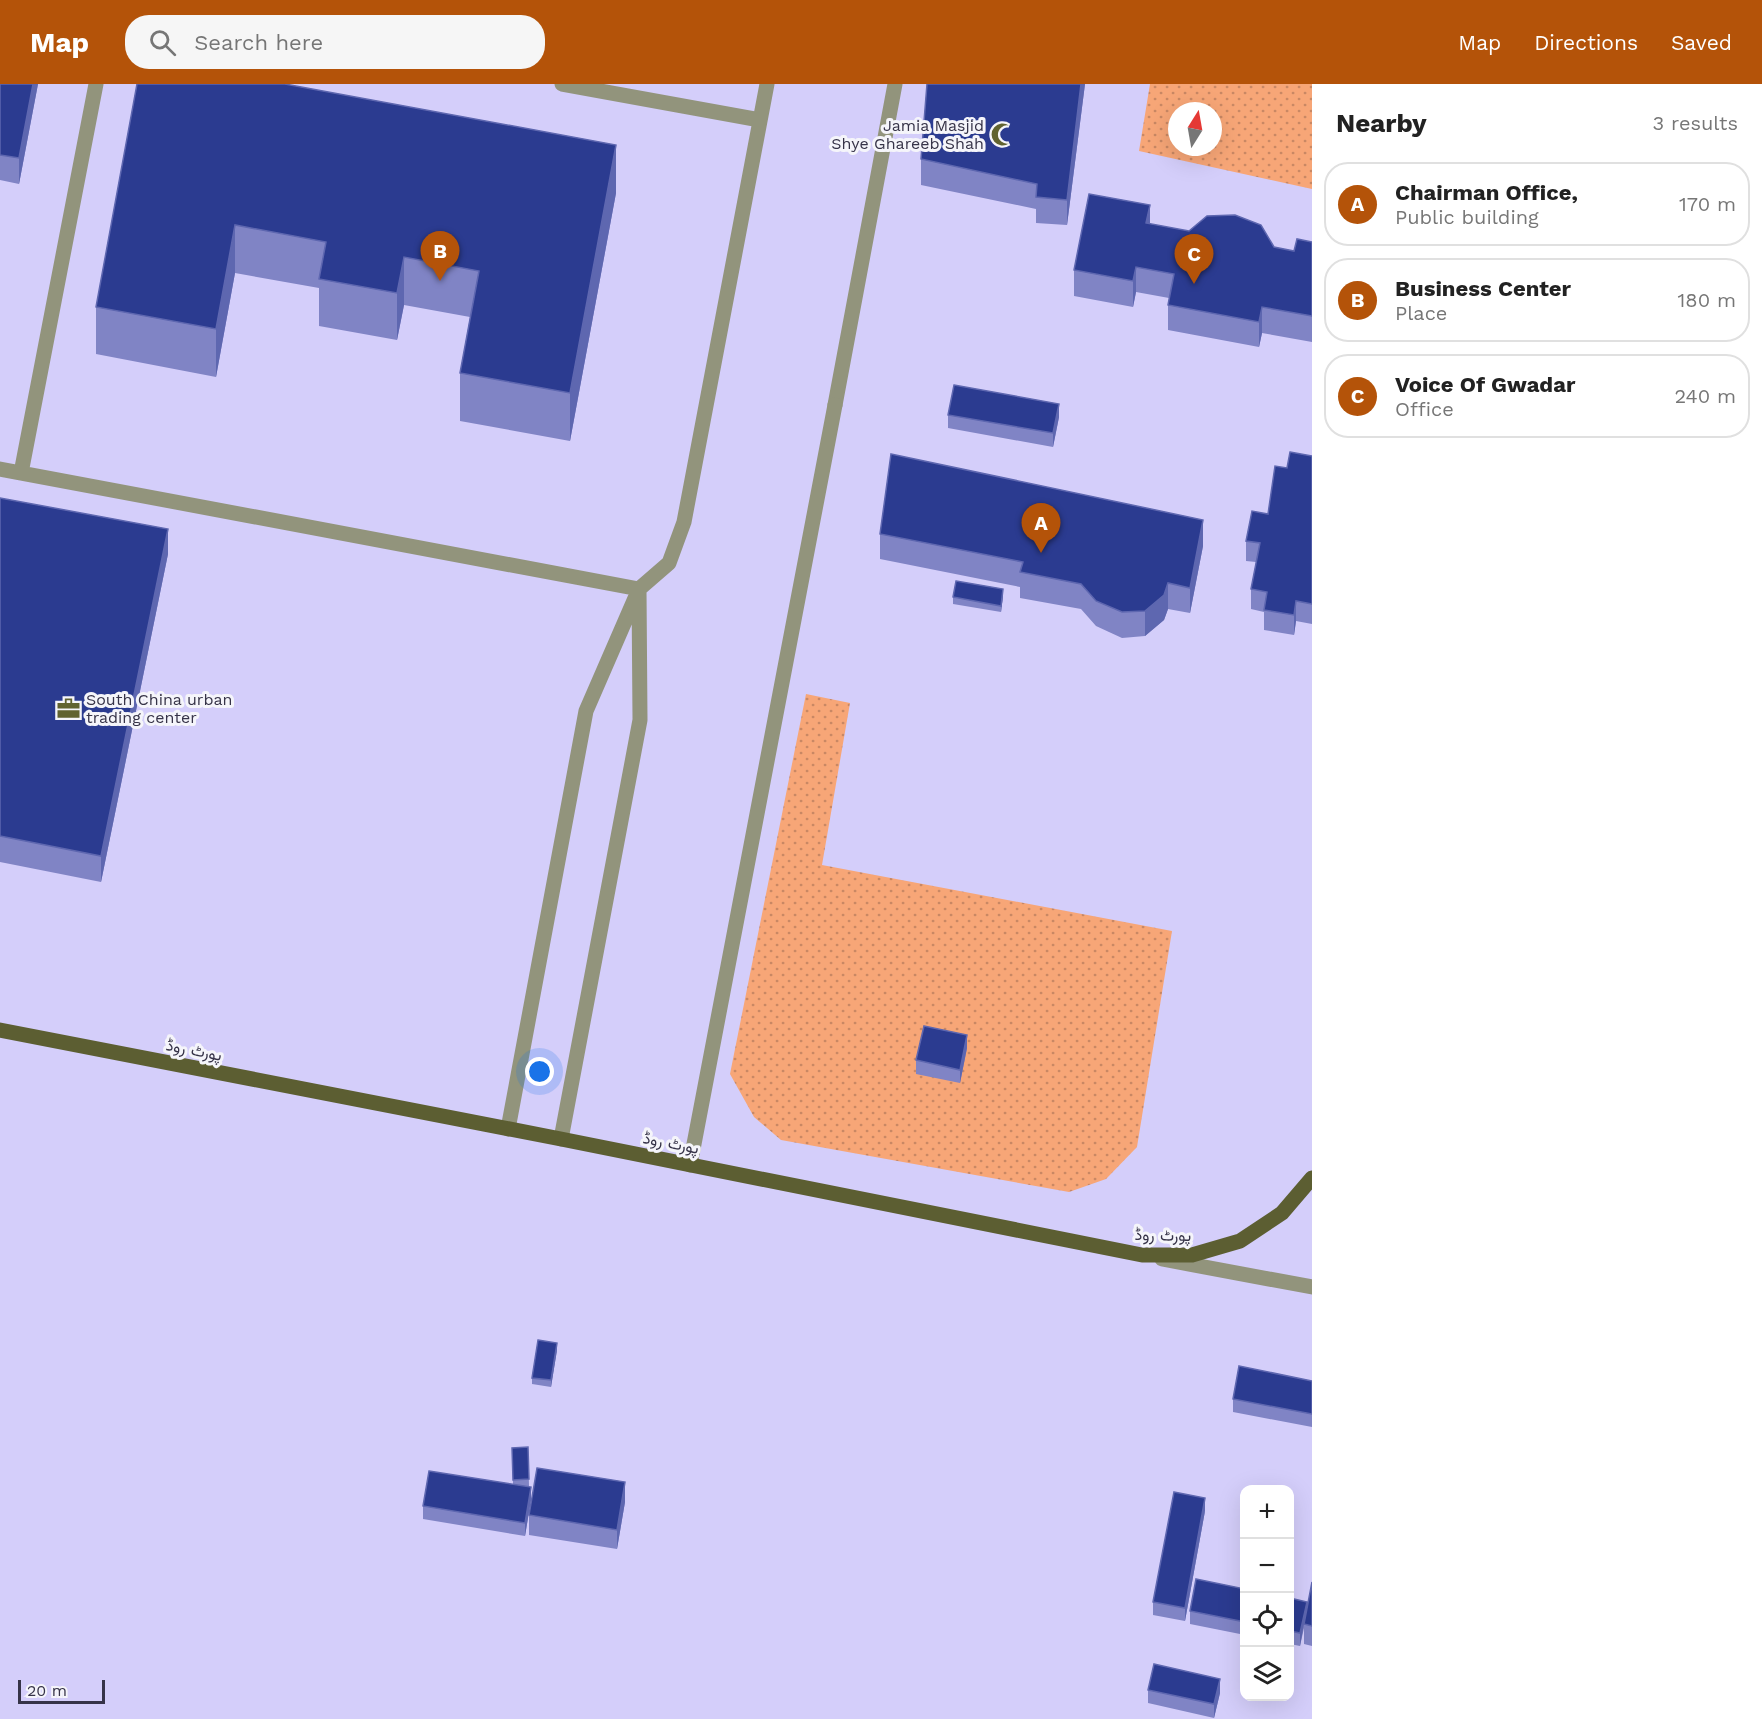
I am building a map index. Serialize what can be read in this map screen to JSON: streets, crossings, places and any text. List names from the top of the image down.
{
  "streets": {
    "main road": ["پورٹ روڈ"]
  },
  "places": {
    "mosque": ["Jamia Masjid Shye Ghareeb Shah"],
    "office": ["South China urban trading center"]
  },
  "scale_bar": "20 m",
  "north": "top",
  "page": {
    "header": "Map",
    "search": "Search here",
    "nav": ["Map", "Directions", "Saved"],
    "heading": ["Nearby", "3 results"],
    "list": [
      {
        "mark": "A",
        "name": "Chairman Office,",
        "note": "Public building",
        "value": "170 m"
      },
      {
        "mark": "B",
        "name": "Business Center",
        "note": "Place",
        "value": "180 m"
      },
      {
        "mark": "C",
        "name": "Voice Of Gwadar",
        "note": "Office",
        "value": "240 m"
      }
    ],
    "pins": ["B", "C", "A"],
    "map_buttons": ["+", "−"],
    "scale": "20 m"
  }
}
